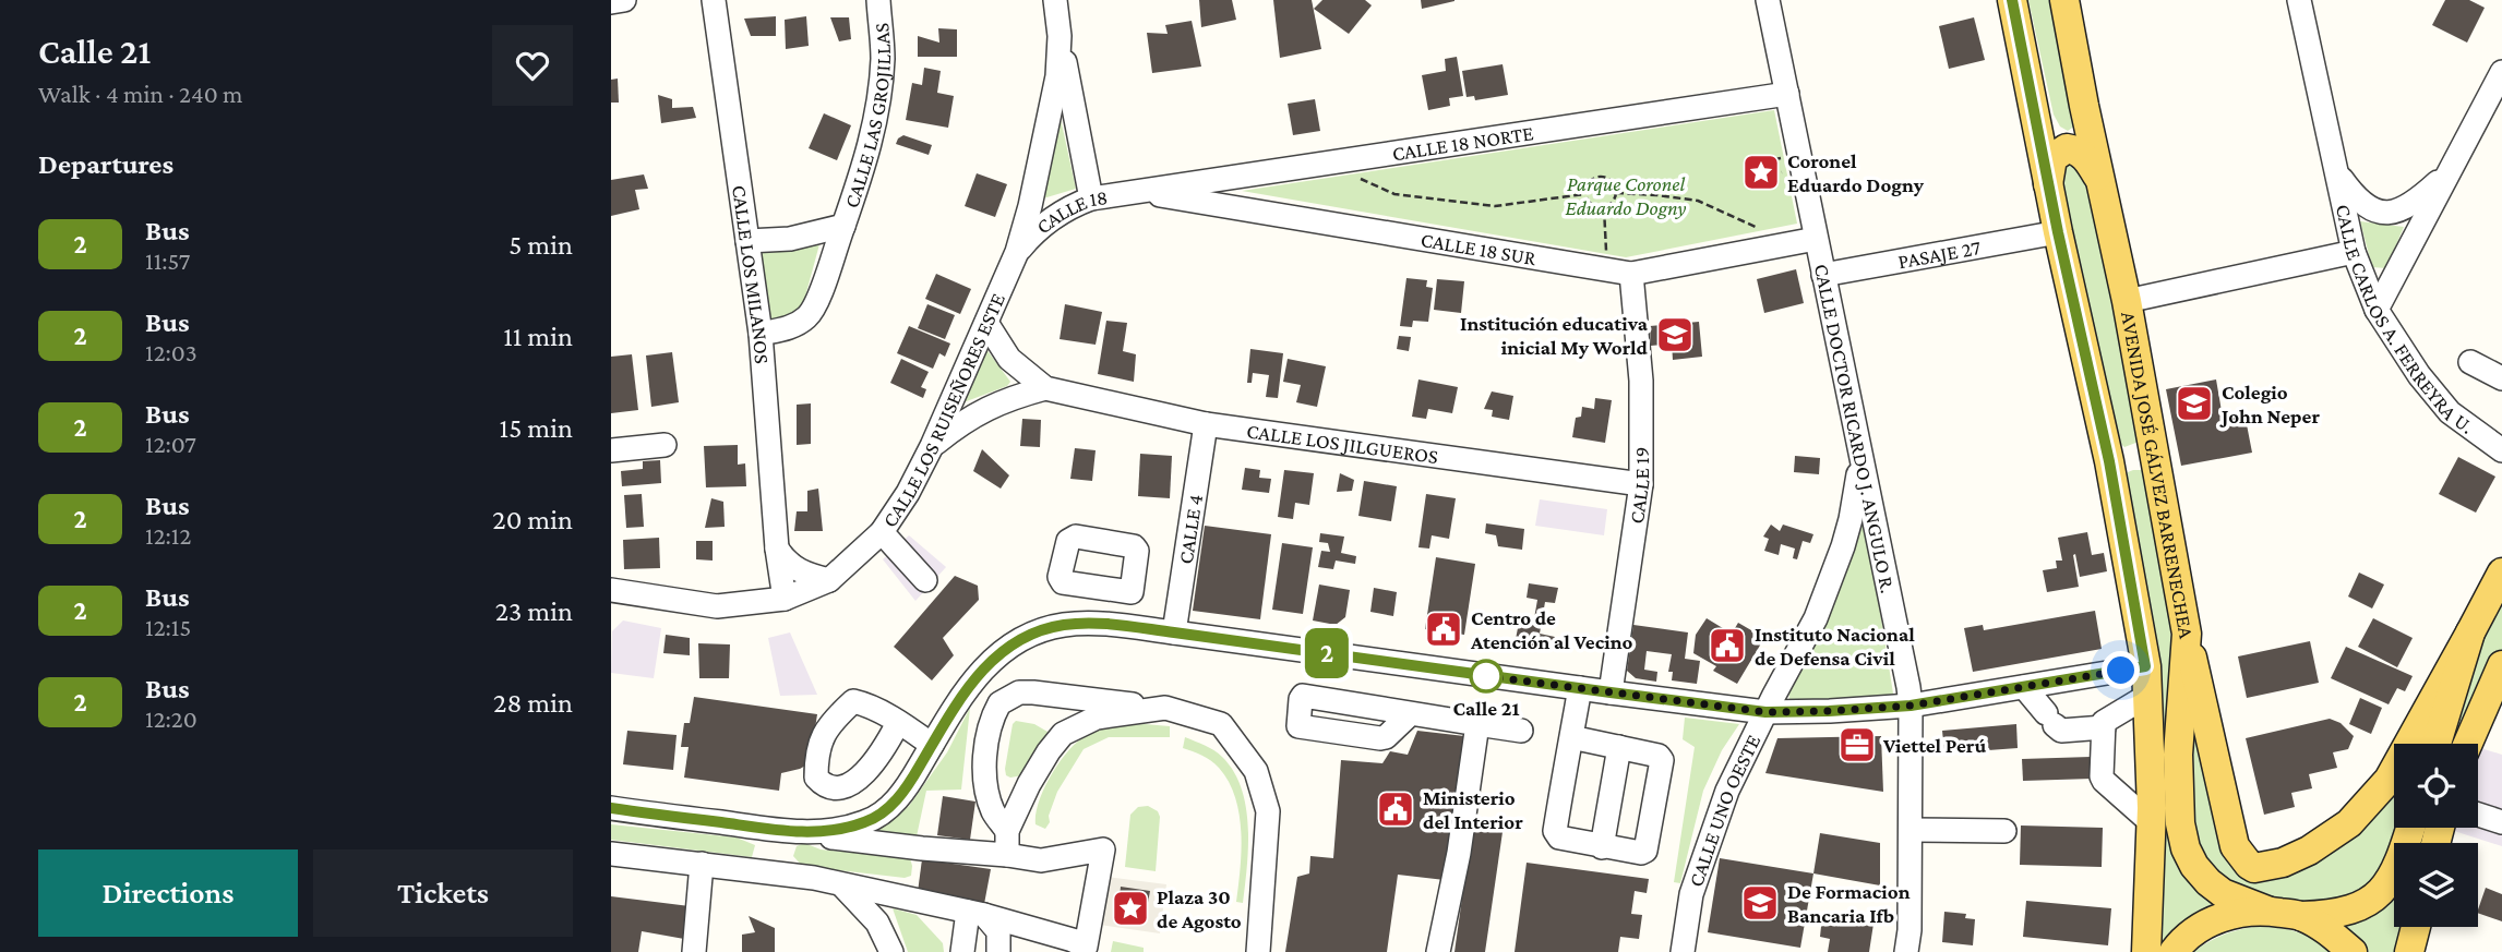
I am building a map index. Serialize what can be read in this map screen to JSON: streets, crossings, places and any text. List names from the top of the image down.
{
  "streets": {
    "main road": ["AVENIDA JOSÉ GÁLVEZ BARRENECHEA"],
    "street": [
      "CALLE LAS GROJILLAS",
      "CALLE 18 NORTE",
      "CALLE 18",
      "CALLE 18 SUR",
      "PASAJE 27",
      "CALLE LOS MILANOS",
      "CALLE CARLOS A. FERREYRA U.",
      "CALLE LOS RUISEÑORES ESTE",
      "CALLE DOCTOR RICARDO J. ANGULO R.",
      "CALLE LOS JILGUEROS",
      "CALLE 19",
      "CALLE 4",
      "CALLE UNO OESTE"
    ]
  },
  "crossings": [
    ["CALLE LAS GROJILLAS", "CALLE LOS MILANOS"],
    ["CALLE 18 NORTE", "CALLE 18"],
    ["CALLE 18 NORTE", "CALLE 18 SUR"],
    ["CALLE 18 NORTE", "CALLE DOCTOR RICARDO J. ANGULO R."],
    ["CALLE 18", "CALLE 18 SUR"],
    ["CALLE 18", "CALLE LOS RUISEÑORES ESTE"],
    ["CALLE 18 SUR", "CALLE DOCTOR RICARDO J. ANGULO R."],
    ["CALLE 18 SUR", "CALLE 19"],
    ["PASAJE 27", "CALLE DOCTOR RICARDO J. ANGULO R."],
    ["PASAJE 27", "AVENIDA JOSÉ GÁLVEZ BARRENECHEA"],
    ["CALLE LOS MILANOS", "CALLE LOS RUISEÑORES ESTE"],
    ["CALLE LOS RUISEÑORES ESTE", "CALLE LOS JILGUEROS"],
    ["CALLE DOCTOR RICARDO J. ANGULO R.", "CALLE UNO OESTE"],
    ["CALLE LOS JILGUEROS", "CALLE 19"],
    ["CALLE LOS JILGUEROS", "CALLE 4"]
  ],
  "parks": ["Parque Coronel Eduardo Dogny"],
  "places": {
    "place": ["Coronel Eduardo Dogny", "Plaza 30 de Agosto"],
    "school or university": ["Institución educativa inicial My World", "Colegio John Neper", "De Formacion Bancaria Ifb"],
    "public building": ["Centro de Atención al Vecino", "Instituto Nacional de Defensa Civil", "Ministerio del Interior"],
    "other": ["Calle 21"],
    "office": ["Viettel Perú"]
  },
  "lines": ["bus line 2"],
  "page": {
    "heading": [
      ["Calle 21", "Walk · 4 min · 240 m"],
      "Departures"
    ],
    "on_map": "2",
    "list": [
      {
        "mark": "2",
        "name": "Bus",
        "note": "11:57",
        "value": "5 min"
      },
      {
        "mark": "2",
        "name": "Bus",
        "note": "12:03",
        "value": "11 min"
      },
      {
        "mark": "2",
        "name": "Bus",
        "note": "12:07",
        "value": "15 min"
      },
      {
        "mark": "2",
        "name": "Bus",
        "note": "12:12",
        "value": "20 min"
      },
      {
        "mark": "2",
        "name": "Bus",
        "note": "12:15",
        "value": "23 min"
      },
      {
        "mark": "2",
        "name": "Bus",
        "note": "12:20",
        "value": "28 min"
      }
    ],
    "buttons": ["Directions", "Tickets"]
  }
}
